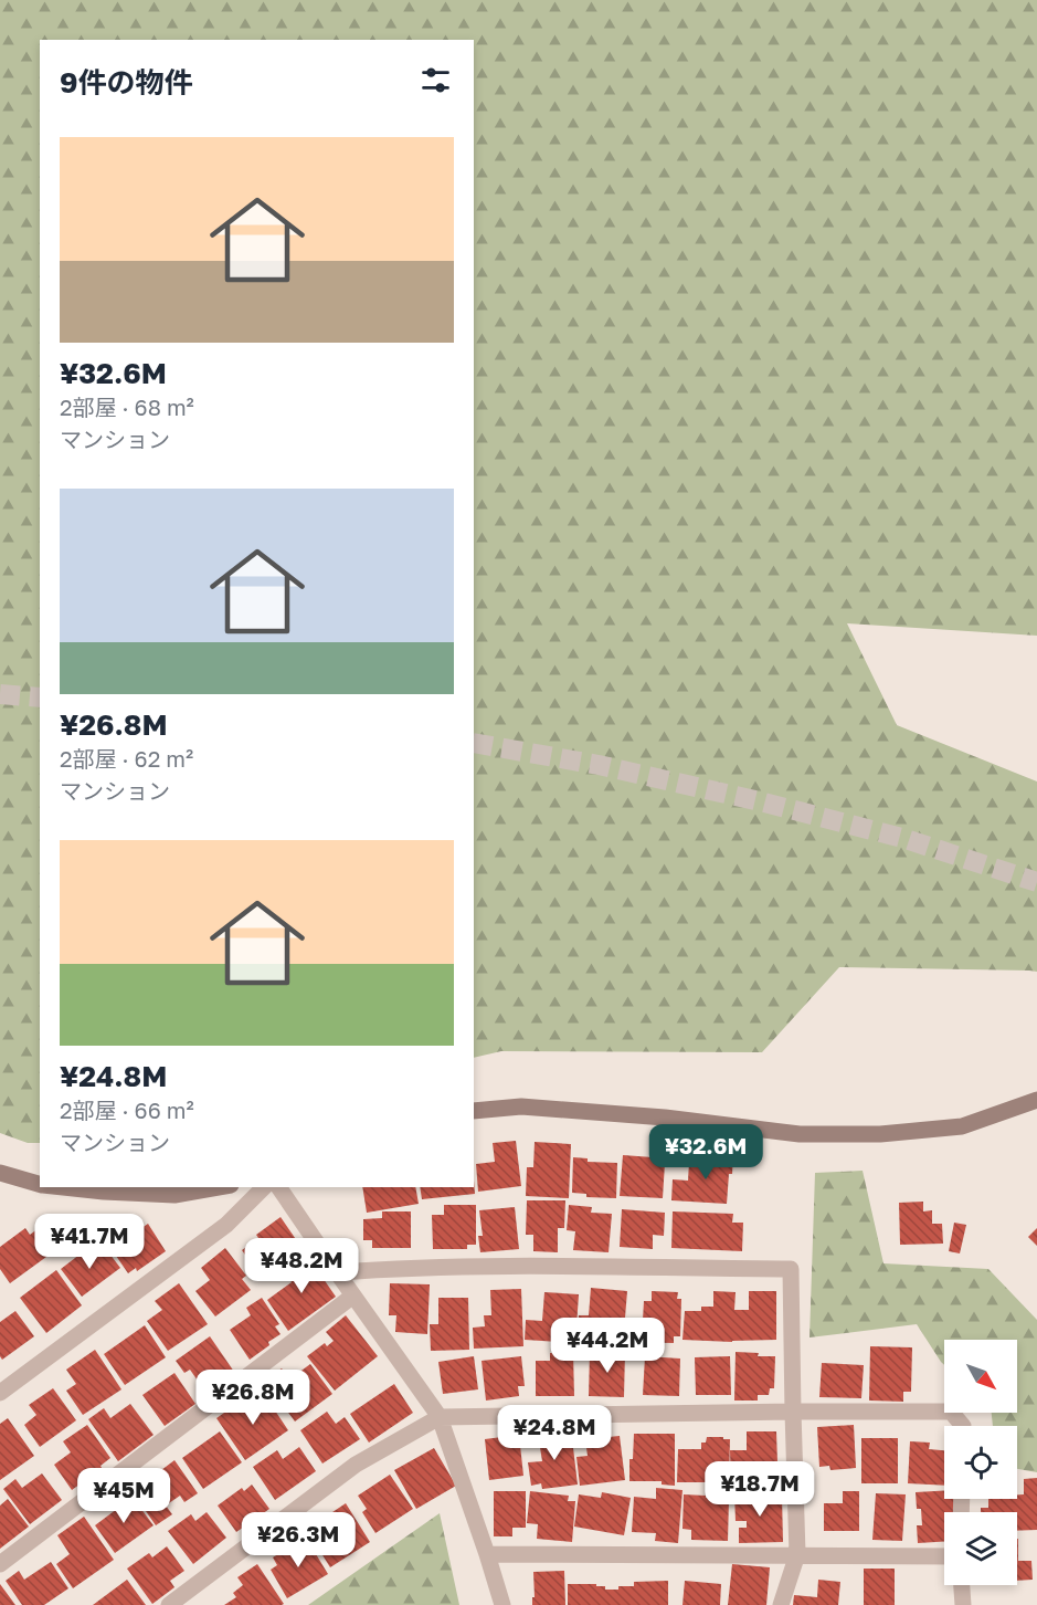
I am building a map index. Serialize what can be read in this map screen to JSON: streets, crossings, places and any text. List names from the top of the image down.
{
  "north": "bottom right",
  "page": {
    "heading": "9件の物件",
    "list": [
      {
        "name": "¥32.6M",
        "note": "2部屋 · 68 m² · マンション"
      },
      {
        "name": "¥26.8M",
        "note": "2部屋 · 62 m² · マンション"
      },
      {
        "name": "¥24.8M",
        "note": "2部屋 · 66 m² · マンション"
      }
    ],
    "price": [
      "¥32.6M",
      "¥41.7M",
      "¥48.2M",
      "¥44.2M",
      "¥26.8M",
      "¥24.8M",
      "¥18.7M",
      "¥45M",
      "¥26.3M"
    ]
  }
}
